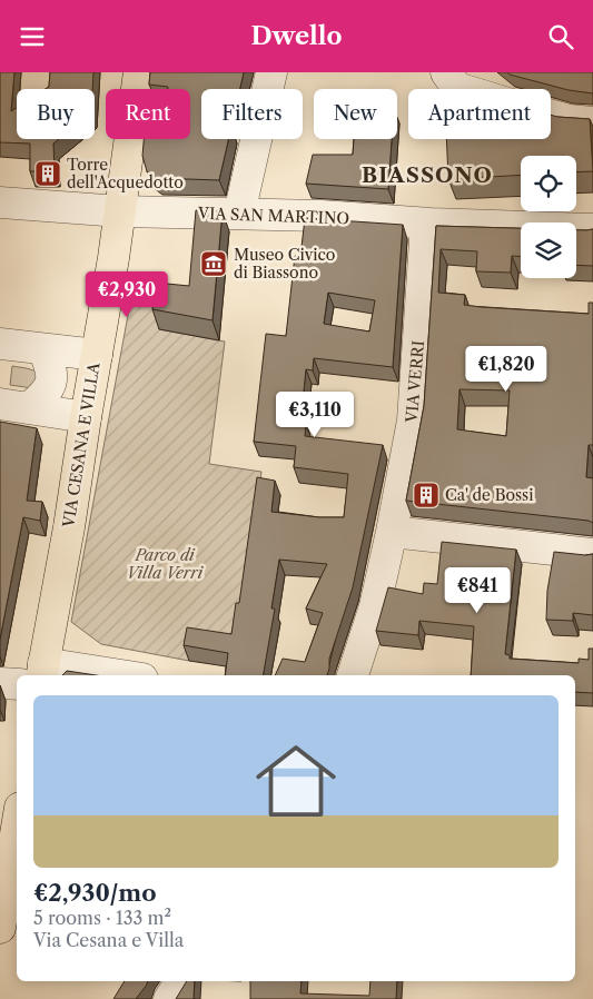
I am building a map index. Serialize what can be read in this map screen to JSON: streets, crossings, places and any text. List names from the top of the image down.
{
  "streets": {
    "main road": ["VIA CESANA E VILLA"],
    "street": ["VIA SAN MARTINO", "VIA VERRI"]
  },
  "crossings": [
    ["VIA SAN MARTINO", "VIA VERRI"],
    ["VIA SAN MARTINO", "VIA CESANA E VILLA"]
  ],
  "districts": ["BIASSONO"],
  "parks": ["Parco di Villa Verri"],
  "places": {
    "building": ["Torre dell'Acquedotto", "Ca' de Bossi"],
    "museum": ["Museo Civico di Biassono"]
  },
  "page": {
    "header": "Dwello",
    "chip": [
      "Buy",
      "Rent",
      "Filters",
      "New",
      "Apartment"
    ],
    "price": [
      "€2,930",
      "€1,820",
      "€3,110",
      "€841"
    ],
    "list": [
      {
        "name": "€2,930/mo",
        "note": "5 rooms · 133 m² · Via Cesana e Villa"
      }
    ]
  }
}
